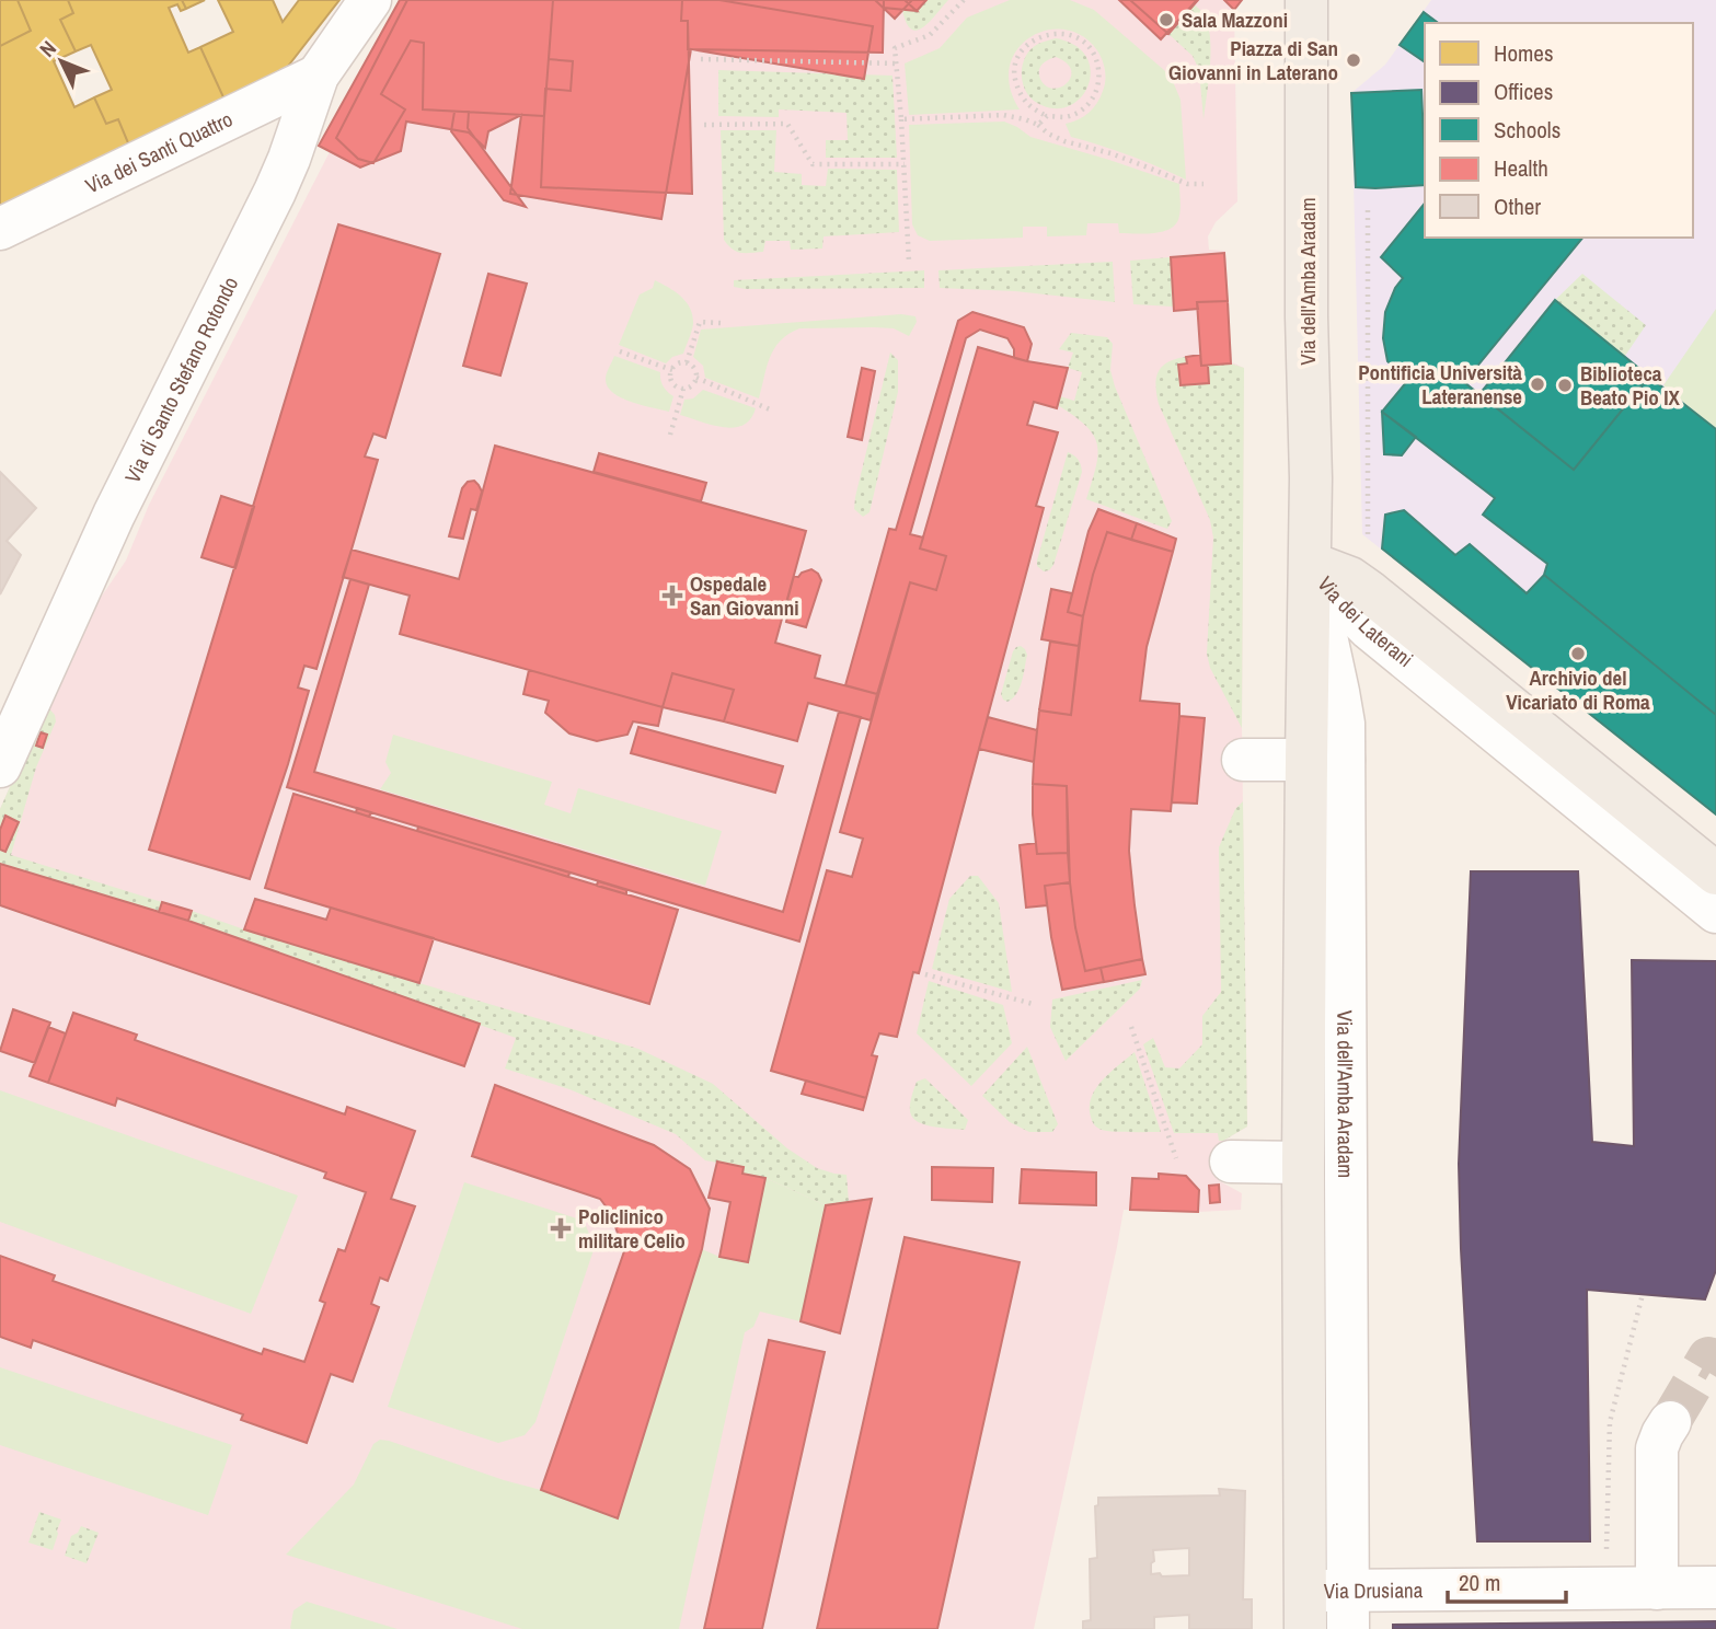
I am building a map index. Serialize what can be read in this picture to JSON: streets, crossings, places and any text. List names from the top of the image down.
{
  "streets": {
    "main road": ["Via dell'Amba Aradam", "Via dei Laterani"],
    "street": ["Via dei Santi Quattro", "Via di Santo Stefano Rotondo", "Via Drusiana"]
  },
  "crossings": [
    ["Via dei Santi Quattro", "Via di Santo Stefano Rotondo"],
    ["Via dell'Amba Aradam", "Via dei Laterani"],
    ["Via dell'Amba Aradam", "Via Drusiana"]
  ],
  "places": {
    "other": [
      "Sala Mazzoni",
      "Piazza di San Giovanni in Laterano",
      "Pontificia Università Lateranense",
      "Biblioteca Beato Pio IX",
      "Archivio del Vicariato di Roma"
    ],
    "health": ["Ospedale San Giovanni", "Policlinico militare Celio"]
  },
  "legend": [
    "Homes",
    "Offices",
    "Schools",
    "Health",
    "Other"
  ],
  "scale_bar": "20 m",
  "north": "top left"
}
